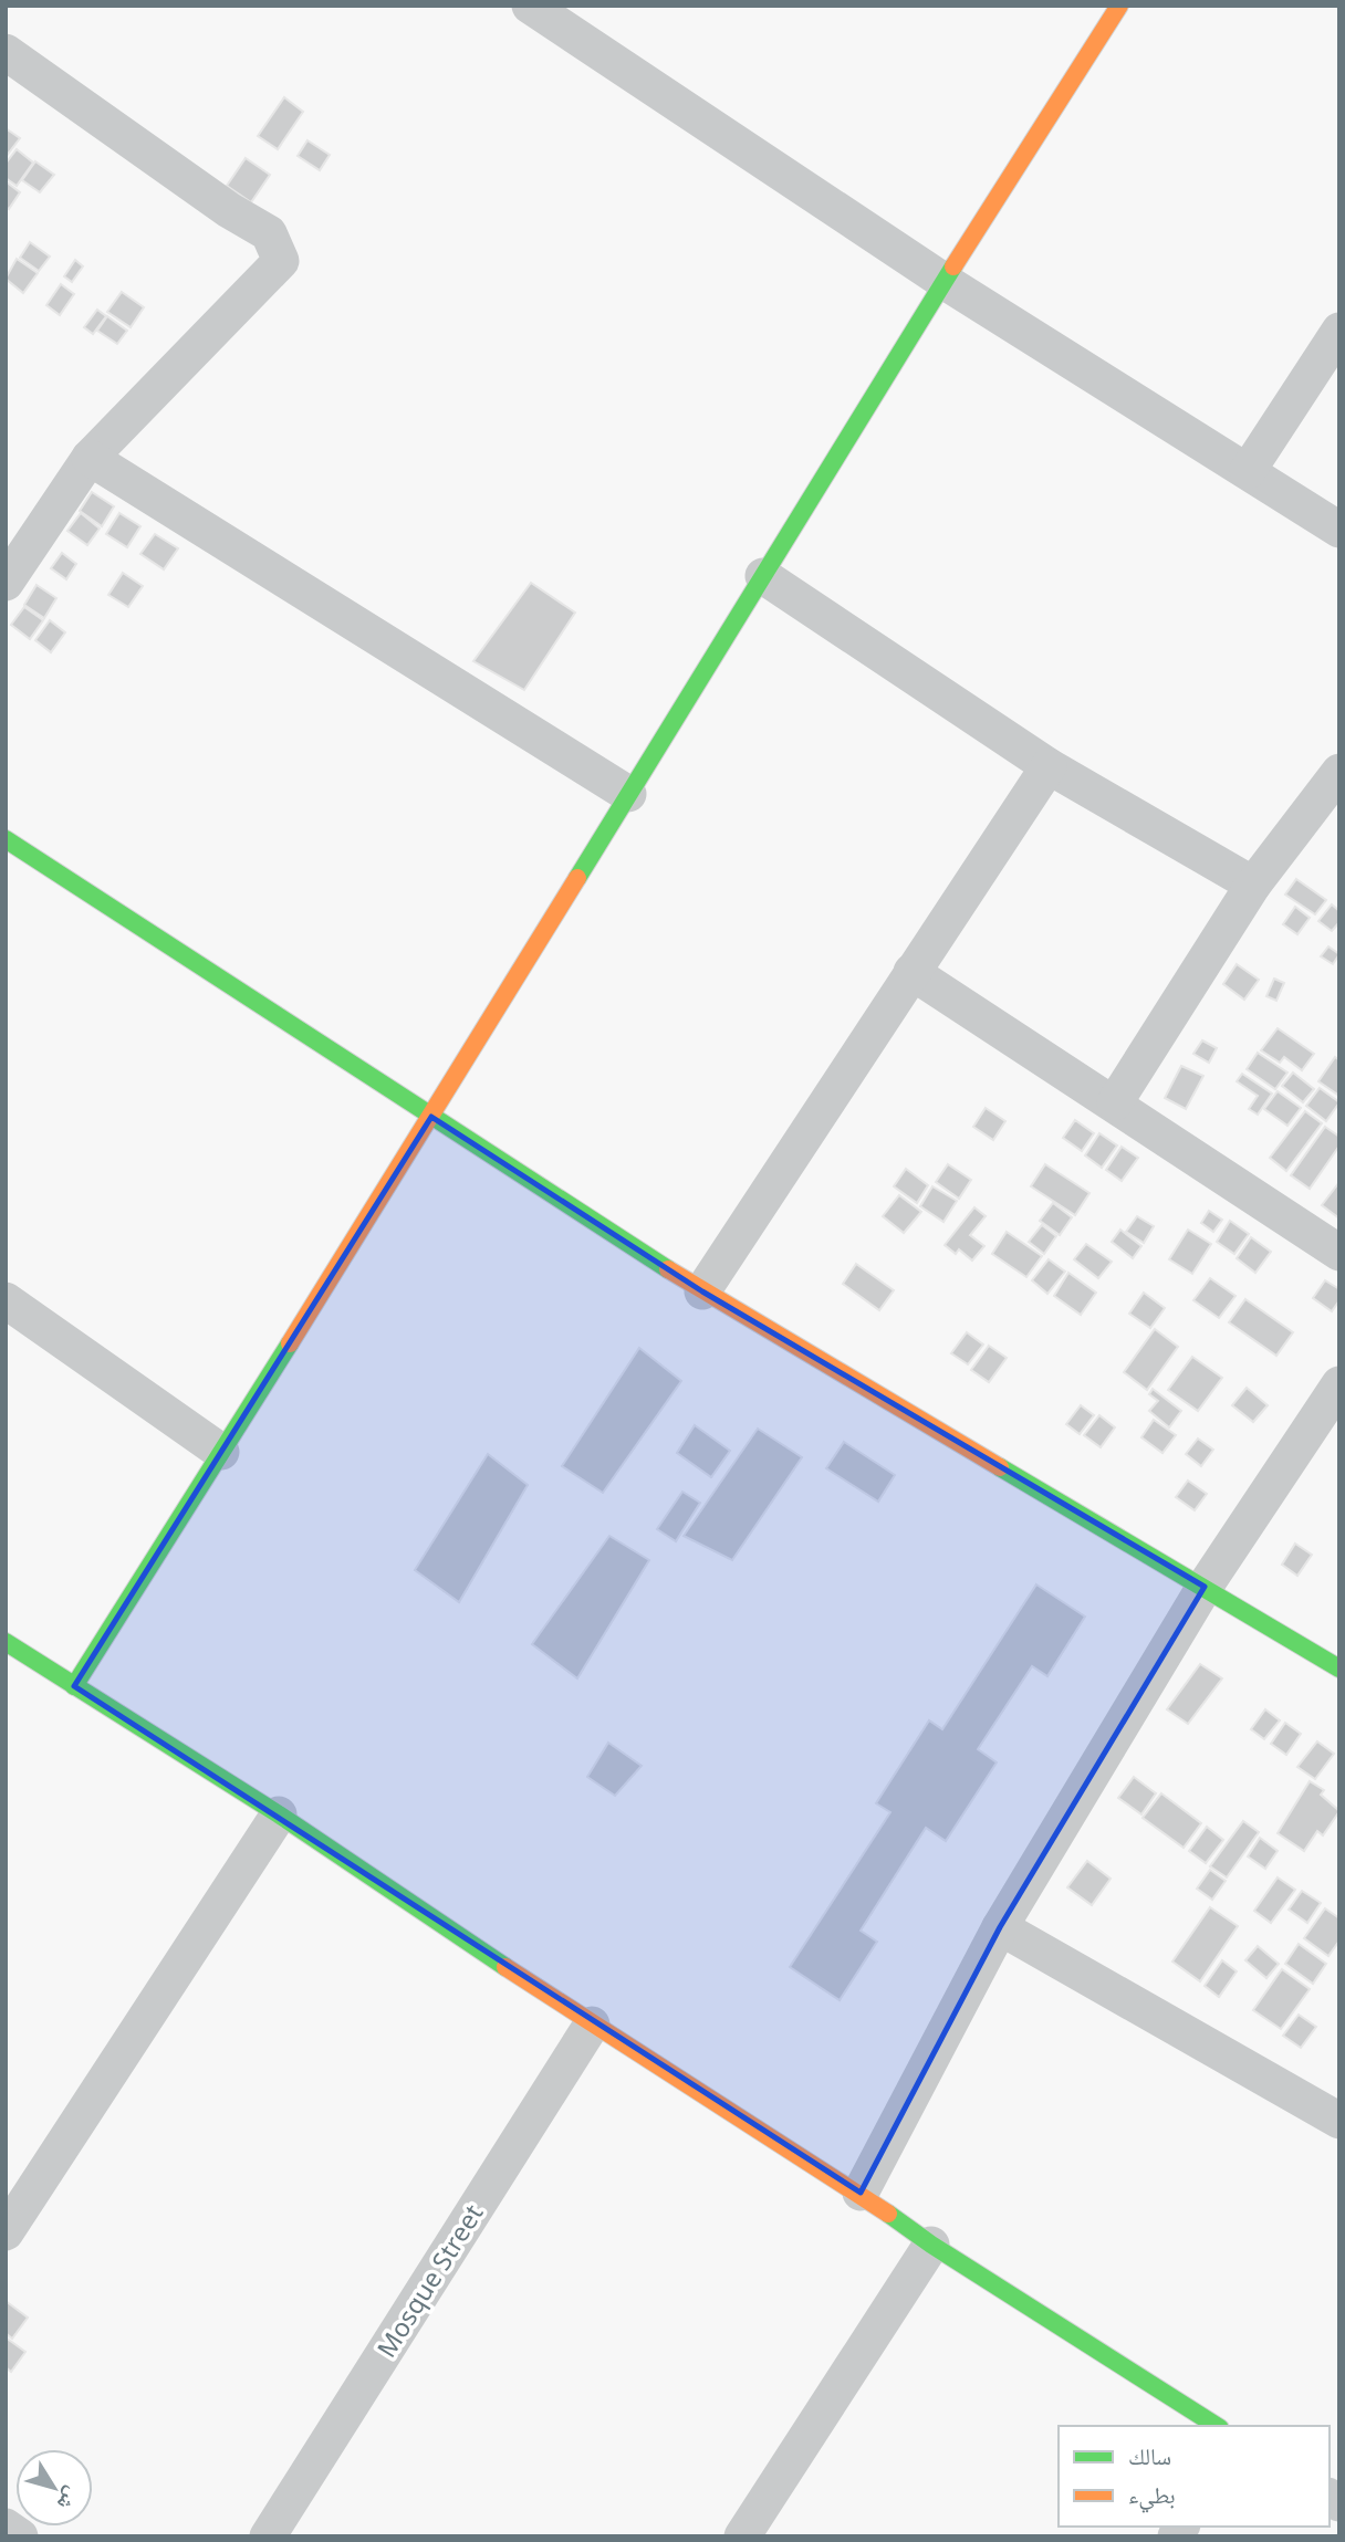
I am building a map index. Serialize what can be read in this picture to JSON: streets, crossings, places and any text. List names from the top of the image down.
{
  "streets": {
    "street": ["Mosque Street"]
  },
  "legend": ["سالك", "بطيء"],
  "north": "bottom right"
}
